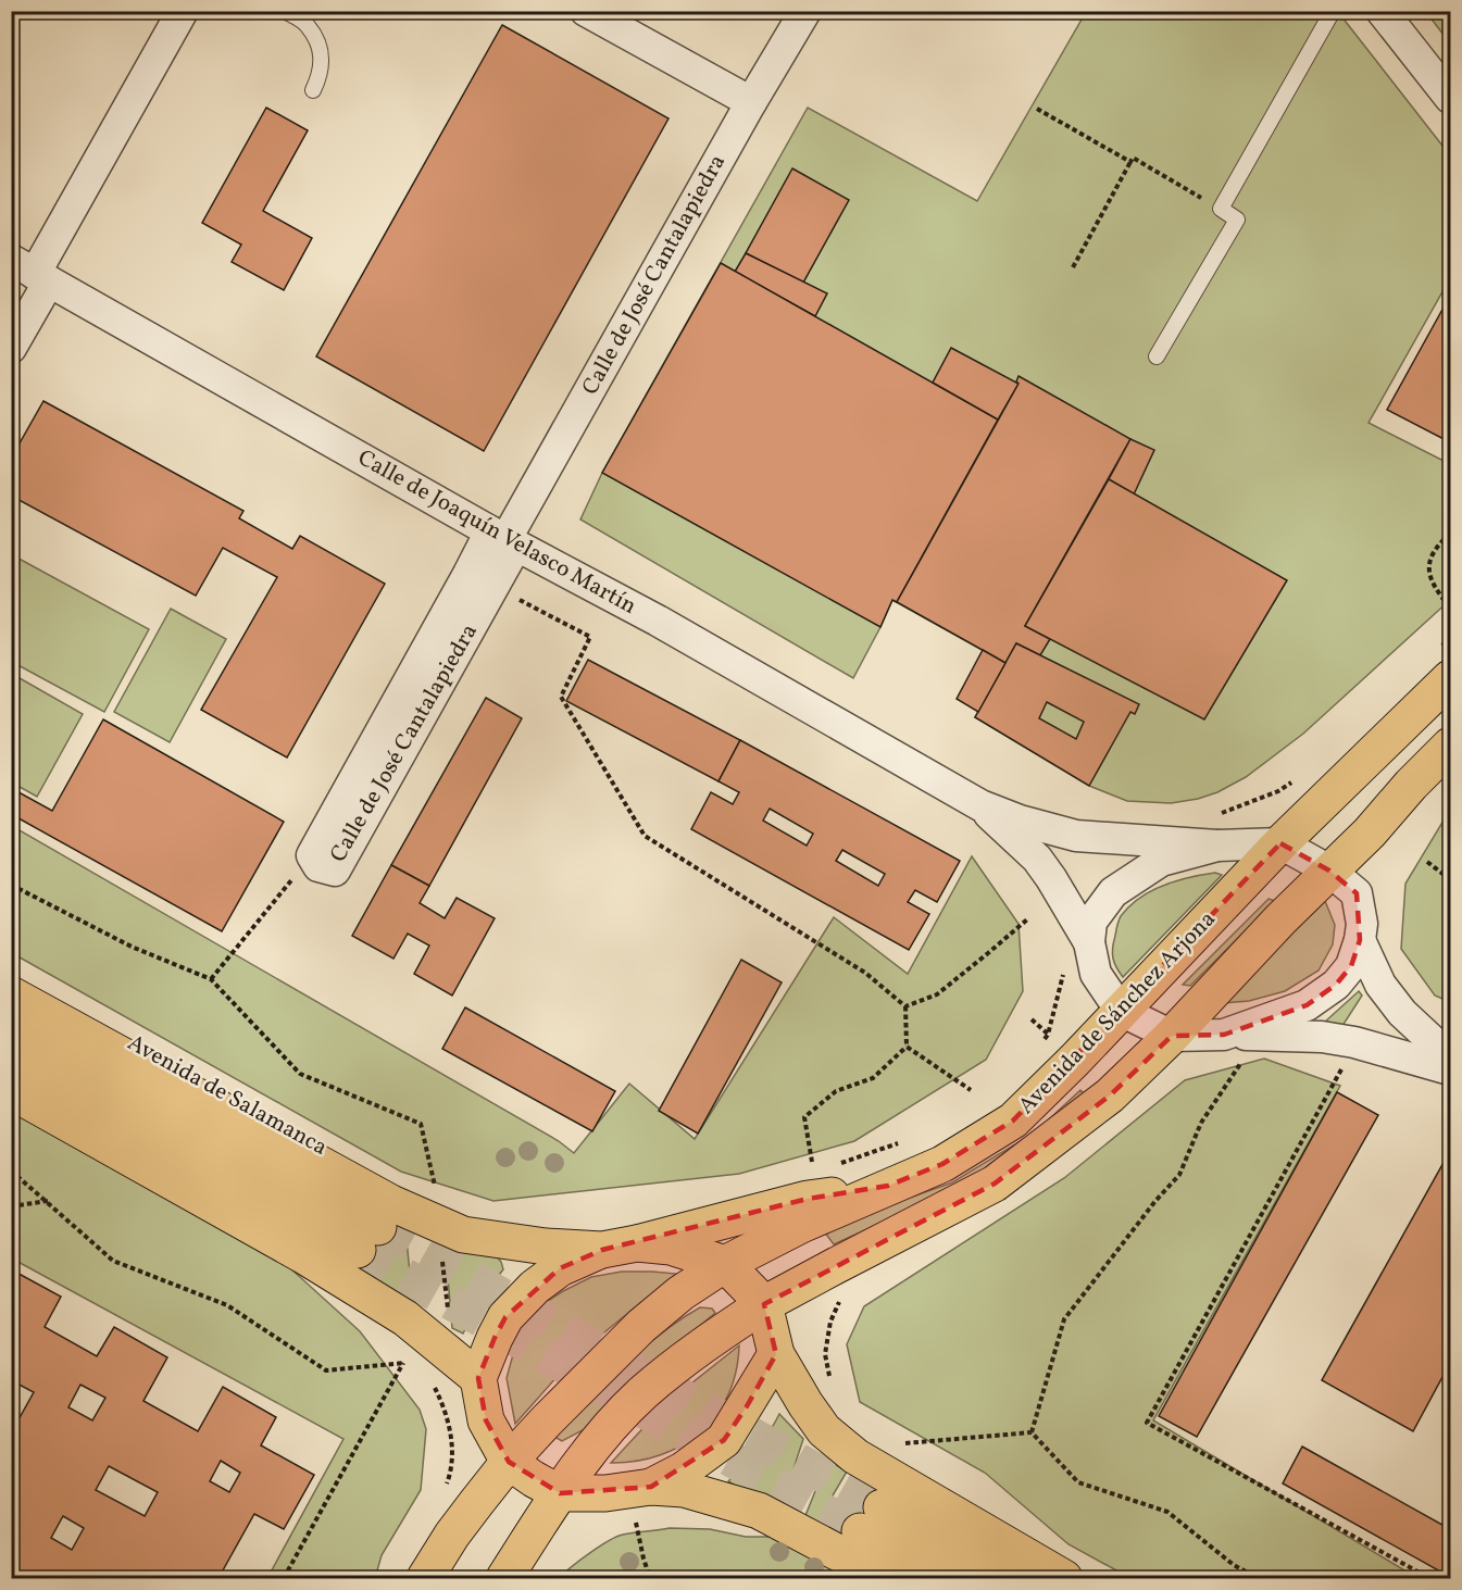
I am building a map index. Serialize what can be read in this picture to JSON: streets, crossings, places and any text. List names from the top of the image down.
{
  "streets": {
    "main road": ["Avenida de Sánchez Arjona", "Avenida de Salamanca"],
    "street": ["Calle de José Cantalapiedra", "Calle de Joaquín Velasco Martín"]
  },
  "crossings": [
    ["Calle de José Cantalapiedra", "Calle de Joaquín Velasco Martín"]
  ]
}
